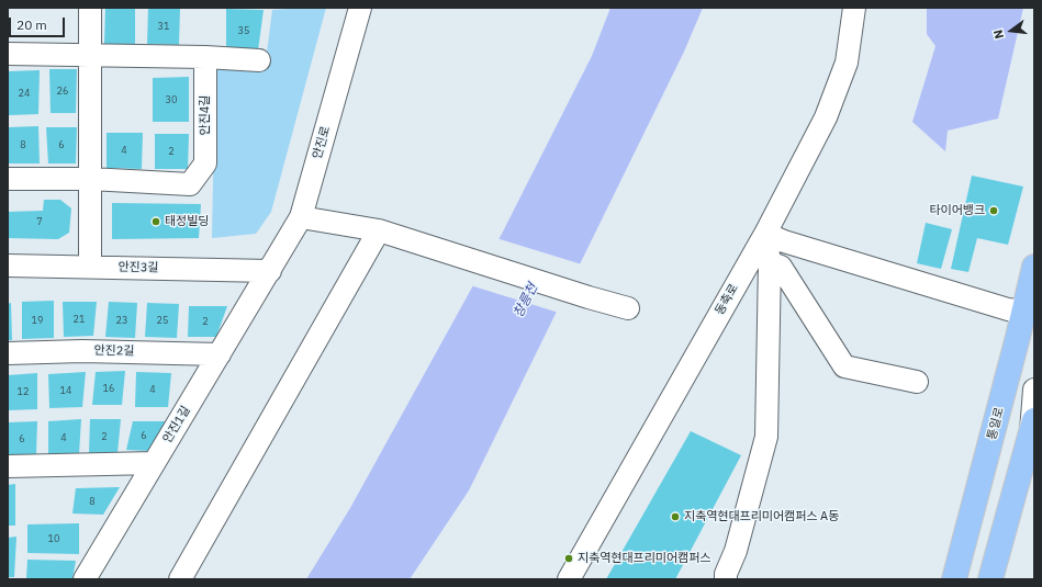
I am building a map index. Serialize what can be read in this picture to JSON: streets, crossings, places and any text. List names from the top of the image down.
{
  "streets": {
    "main road": ["통일로"],
    "street": [
      "안진4길",
      "안진로",
      "안진3길",
      "동축로",
      "안진2길",
      "안진1길"
    ]
  },
  "crossings": [
    ["안진로", "안진3길"],
    ["안진로", "안진1길"],
    ["안진3길", "안진1길"],
    ["안진2길", "안진1길"]
  ],
  "water": ["창릉천"],
  "places": [
    "타이어뱅크",
    "태정빌딩",
    "지축역현대프리미어캠퍼스 A동",
    "지축역현대프리미어캠퍼스"
  ],
  "house_numbers": [
    "31",
    "35",
    "26",
    "24",
    "30",
    "8",
    "6",
    "4",
    "2",
    "7",
    "21",
    "19",
    "23",
    "25",
    "2",
    "16",
    "4",
    "14",
    "12",
    "6",
    "2",
    "4",
    "6",
    "8",
    "10"
  ],
  "scale_bar": "20 m",
  "north": "left"
}
